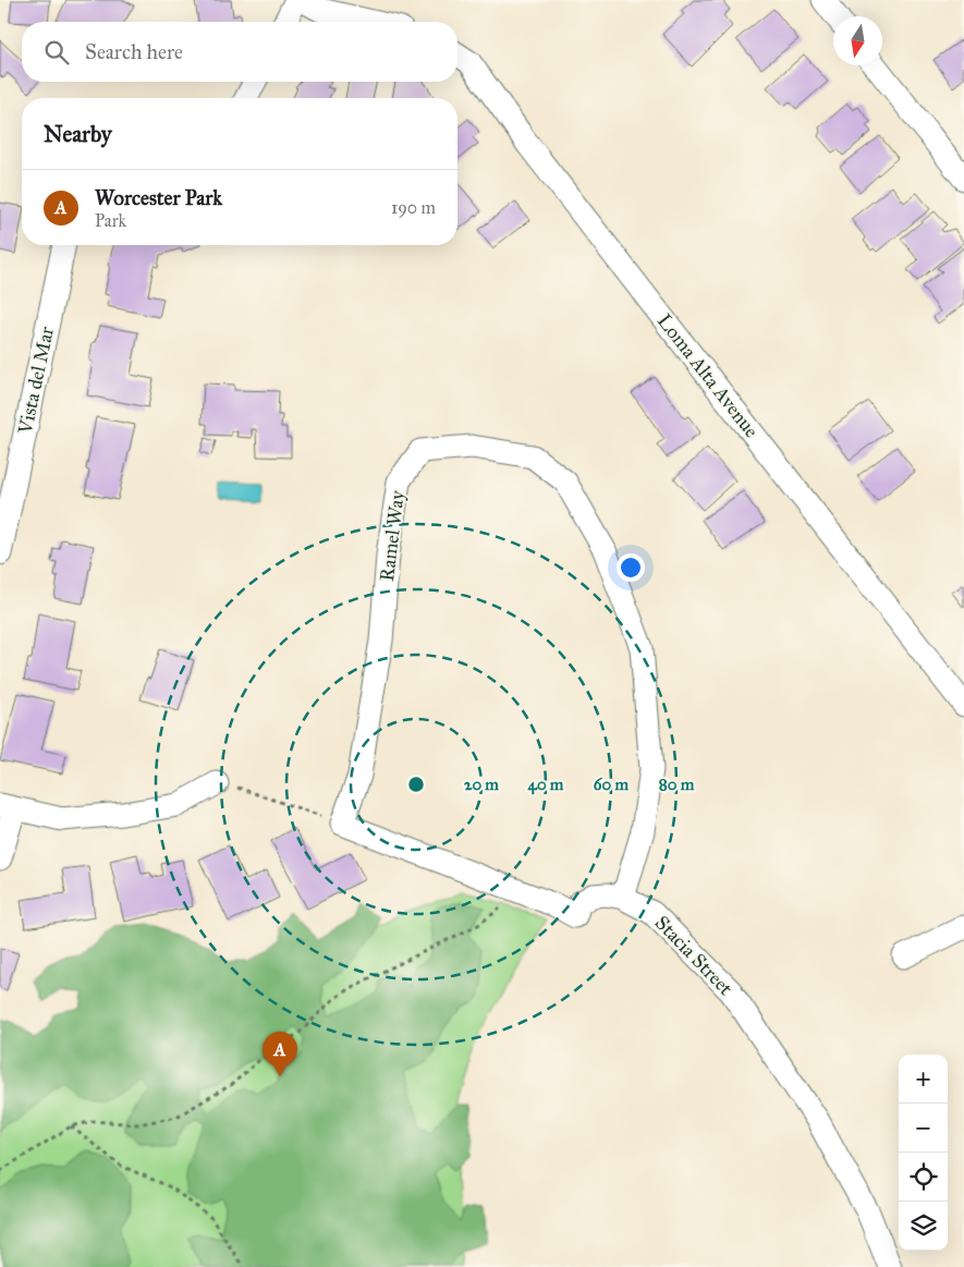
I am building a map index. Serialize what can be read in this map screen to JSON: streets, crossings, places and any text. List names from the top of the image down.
{
  "streets": {
    "street": [
      "Loma Alta Avenue",
      "Vista del Mar",
      "Ramel Way",
      "Stacia Street"
    ]
  },
  "crossings": [
    ["Ramel Way", "Stacia Street"]
  ],
  "north": "bottom",
  "page": {
    "search": "Search here",
    "heading": "Nearby",
    "list": [
      {
        "mark": "A",
        "name": "Worcester Park",
        "note": "Park",
        "value": "190 m"
      }
    ],
    "pins": "A",
    "map_buttons": ["+", "−"]
  },
  "rings": [
    "20 m",
    "40 m",
    "60 m",
    "80 m"
  ]
}
